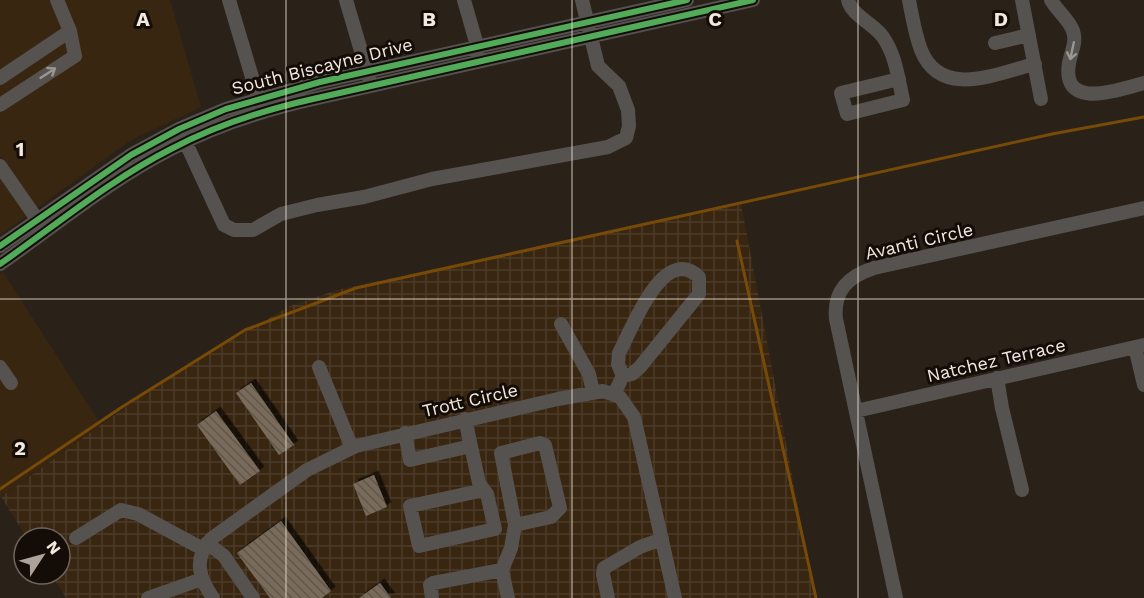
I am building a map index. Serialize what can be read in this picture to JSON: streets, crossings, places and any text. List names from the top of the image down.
{
  "streets": {
    "street": [
      "South Biscayne Drive",
      "Avanti Circle",
      "Natchez Terrace",
      "Trott Circle"
    ]
  },
  "crossings": [
    ["Avanti Circle", "Natchez Terrace"]
  ],
  "north": "top right",
  "grid": {
    "columns": [
      "A",
      "B",
      "C",
      "D"
    ],
    "rows": ["1", "2"]
  }
}
